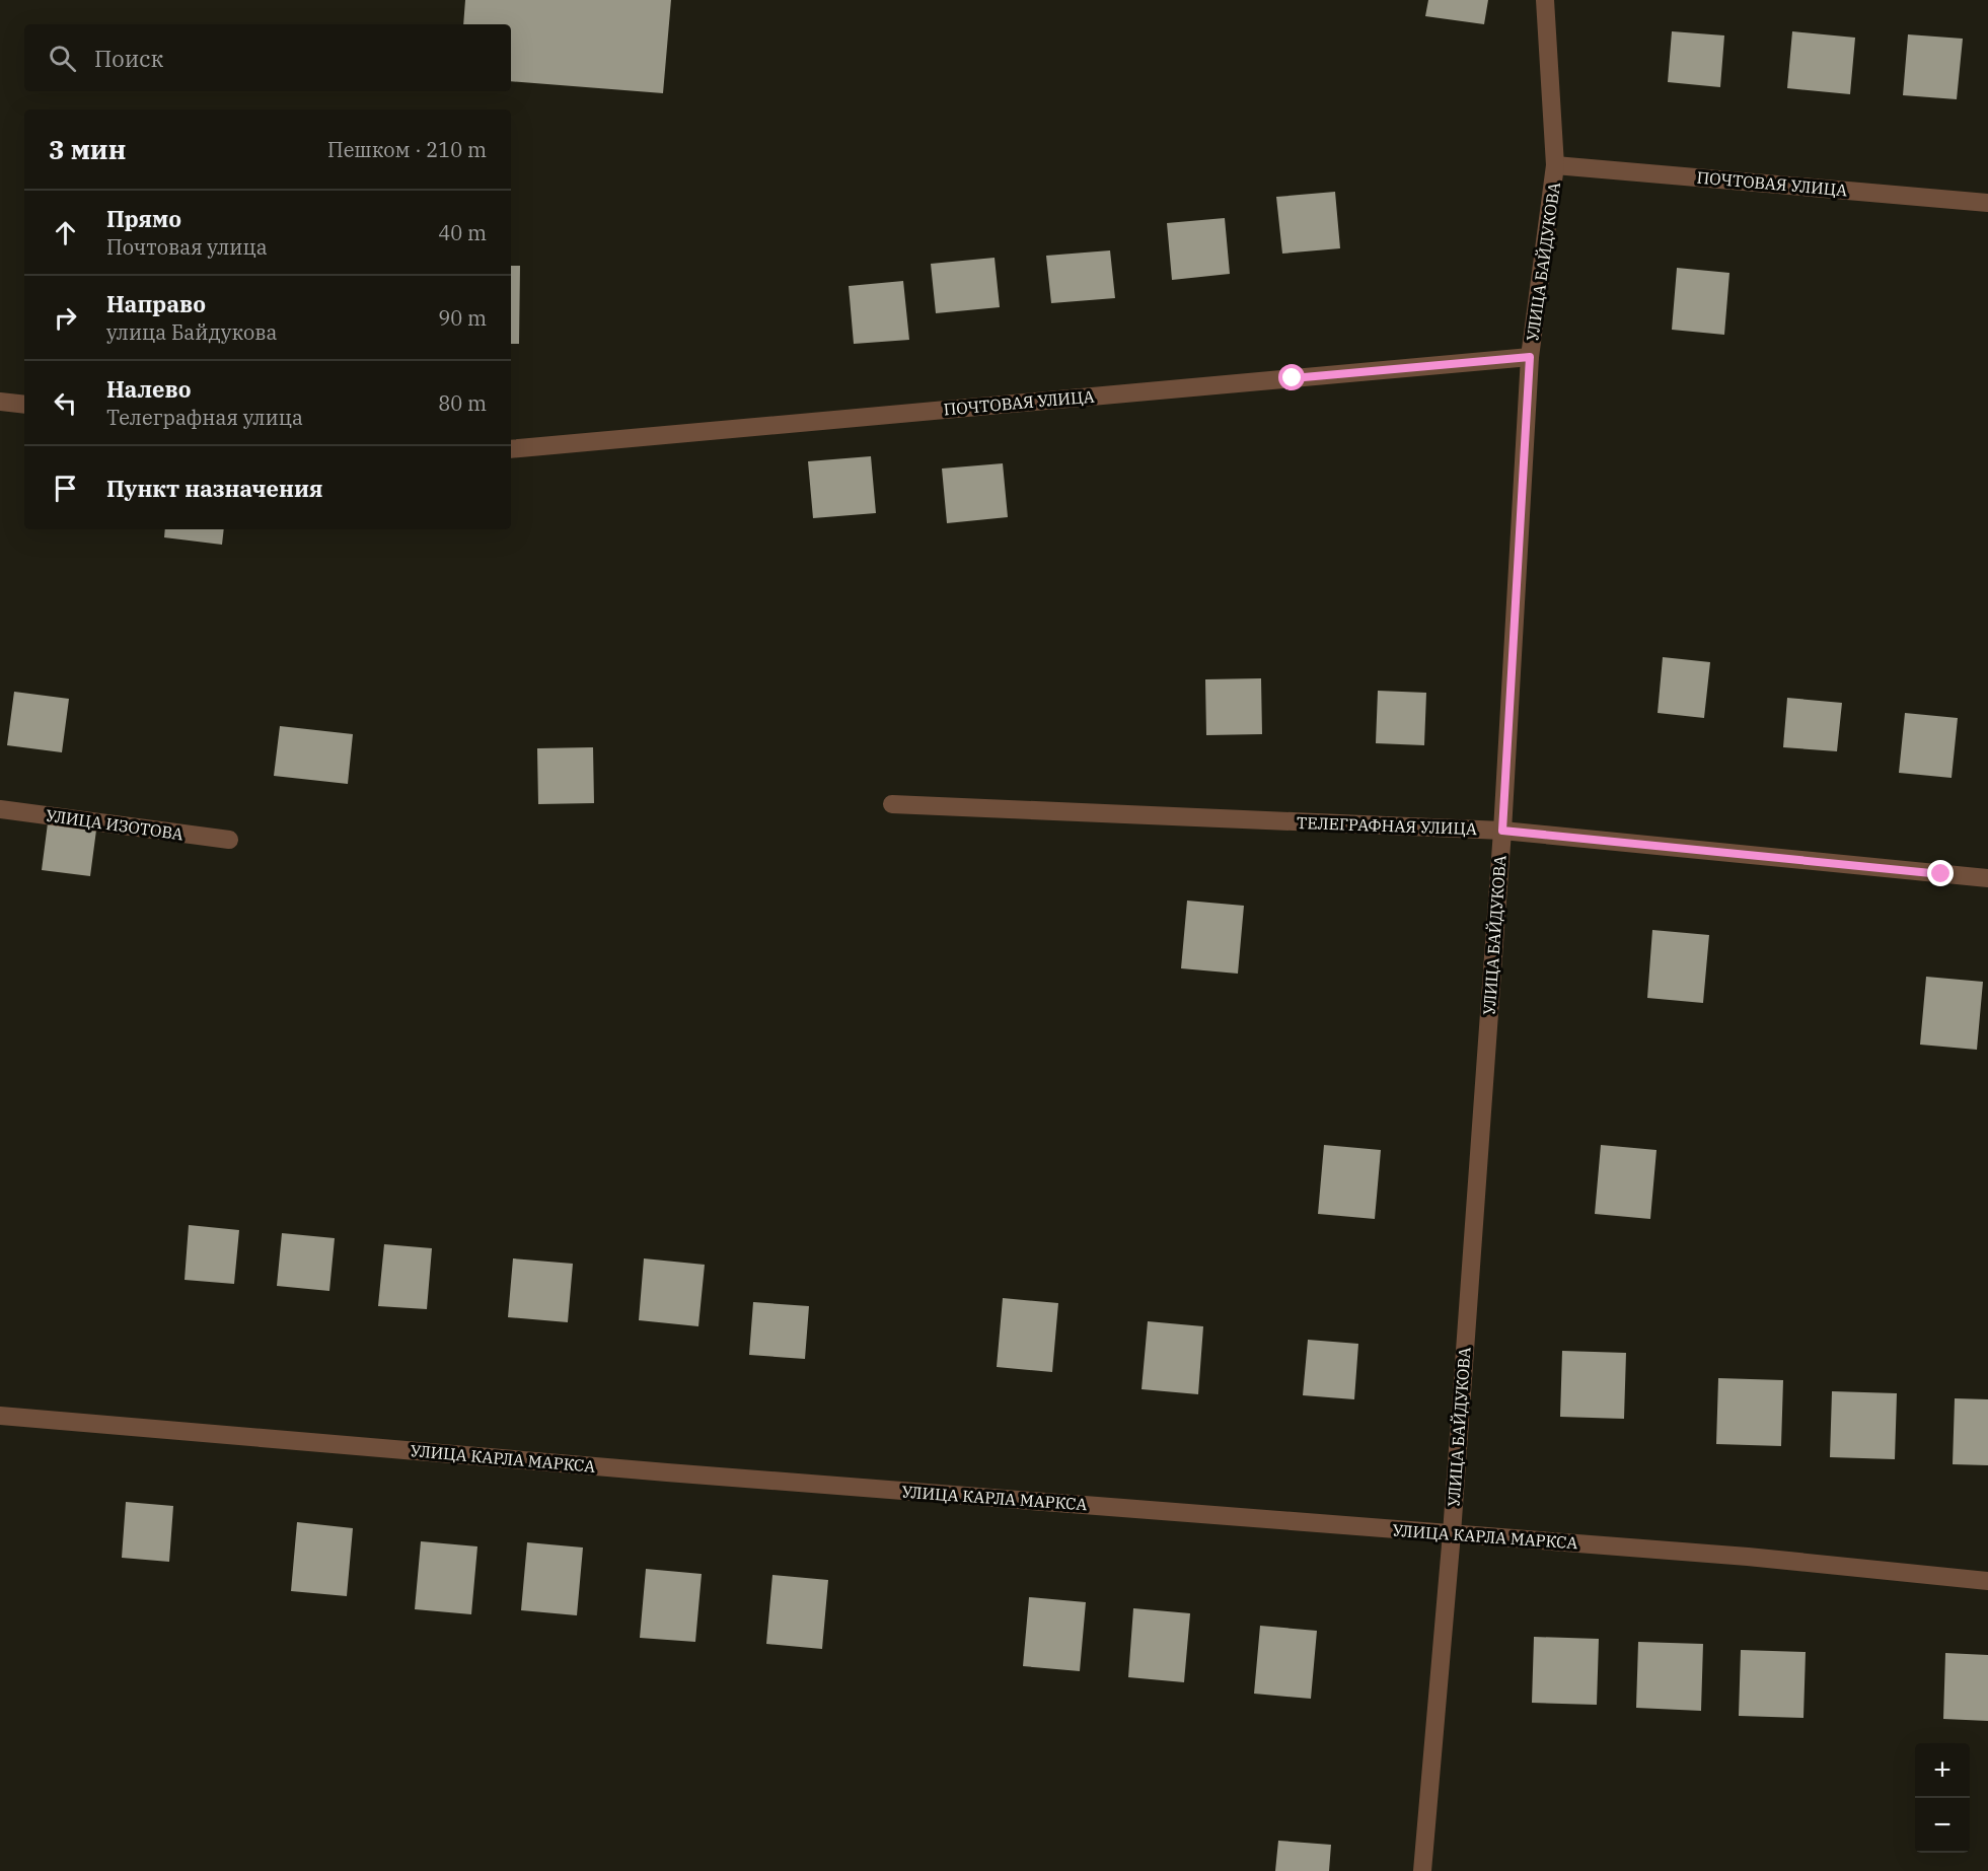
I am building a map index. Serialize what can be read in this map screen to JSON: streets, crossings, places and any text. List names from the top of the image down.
{
  "streets": {
    "street": [
      "ПОЧТОВАЯ УЛИЦА",
      "УЛИЦА БАЙДУКОВА",
      "УЛИЦА ИЗОТОВА",
      "ТЕЛЕГРАФНАЯ УЛИЦА",
      "УЛИЦА КАРЛА МАРКСА"
    ]
  },
  "crossings": [
    ["ПОЧТОВАЯ УЛИЦА", "УЛИЦА БАЙДУКОВА"],
    ["УЛИЦА БАЙДУКОВА", "ТЕЛЕГРАФНАЯ УЛИЦА"],
    ["УЛИЦА БАЙДУКОВА", "УЛИЦА КАРЛА МАРКСА"]
  ],
  "page": {
    "search": "Поиск",
    "heading": ["3 мин", "Пешком · 210 m"],
    "list": [
      ["Прямо", "Почтовая улица", "40 m"],
      ["Направо", "улица Байдукова", "90 m"],
      ["Налево", "Телеграфная улица", "80 m"],
      "Пункт назначения"
    ],
    "map_buttons": ["+", "−"]
  }
}
